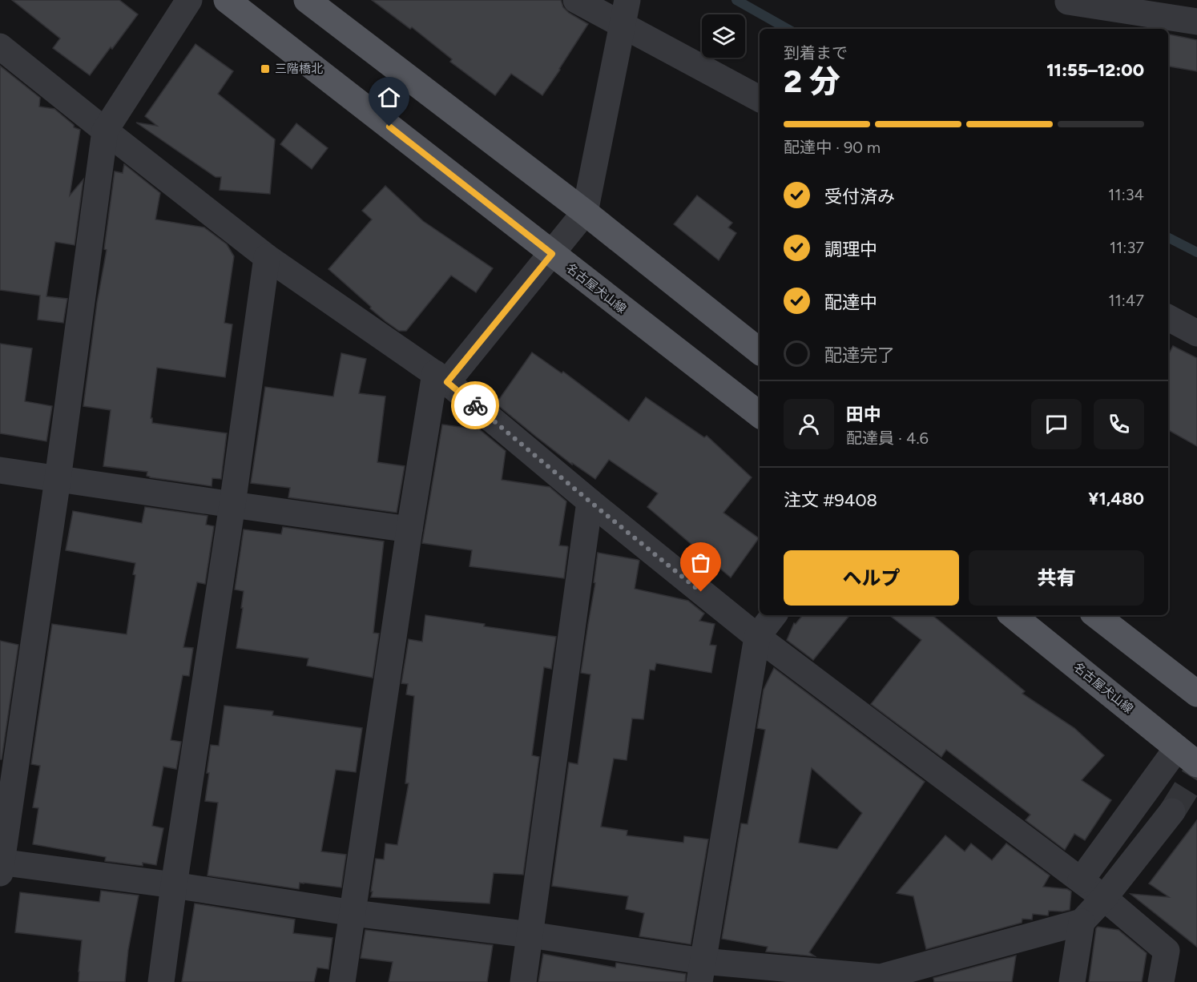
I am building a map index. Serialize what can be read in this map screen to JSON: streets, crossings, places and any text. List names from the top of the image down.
{
  "streets": {
    "main road": ["名古屋犬山線"]
  },
  "places": {
    "transit": ["三階橋北"]
  },
  "page": {
    "heading": ["2 分", "到着まで", "11:55–12:00"],
    "panel": [
      "田中",
      "配達員 · 4.6",
      "注文 #9408",
      "¥1,480"
    ],
    "bar": "配達中 · 90 m",
    "list": [
      ["受付済み", "11:34"],
      ["調理中", "11:37"],
      ["配達中", "11:47"],
      "配達完了"
    ],
    "buttons": ["ヘルプ", "共有"]
  }
}
